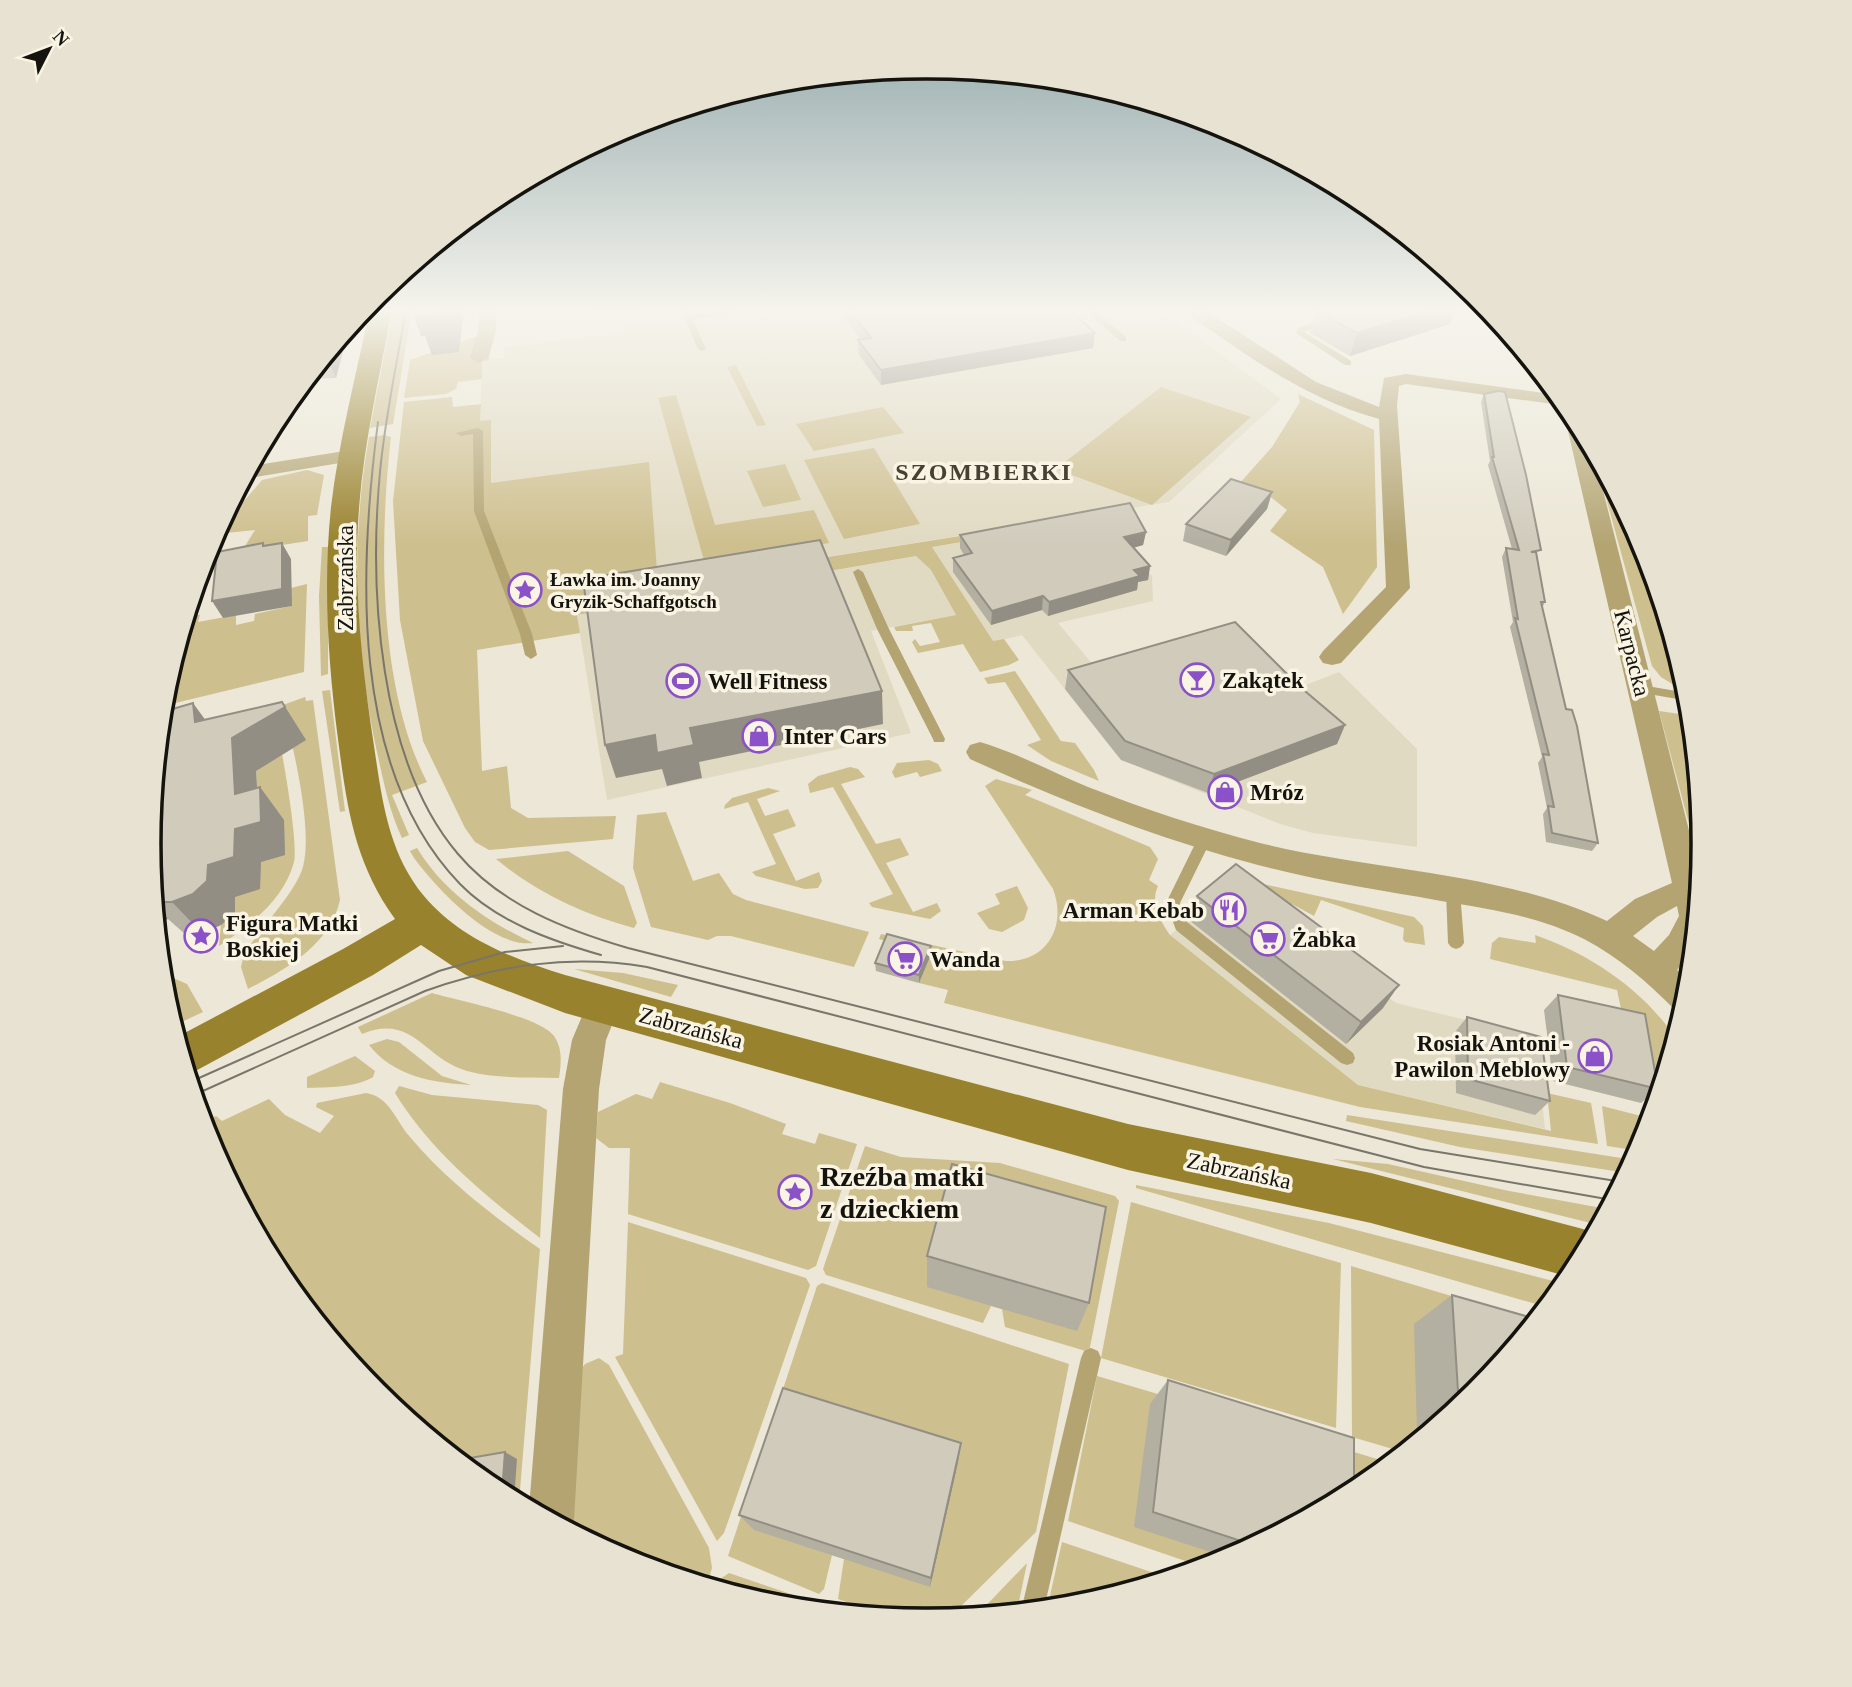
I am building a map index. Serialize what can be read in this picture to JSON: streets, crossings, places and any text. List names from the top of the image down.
{
  "streets": {
    "street": ["Zabrzańska", "Karpacka"]
  },
  "districts": ["SZOMBIERKI"],
  "places": {
    "place": ["Ławka im. Joanny Gryzik-Schaffgotsch", "Figura Matki Boskiej", "Rzeźba matki z dzieckiem"],
    "bar": ["Zakątek"],
    "sports": ["Well Fitness"],
    "shop": ["Inter Cars", "Mróz", "Rosiak Antoni - Pawilon Meblowy"],
    "restaurant": ["Arman Kebab"],
    "supermarket": ["Żabka", "Wanda"]
  },
  "north": "top right"
}
